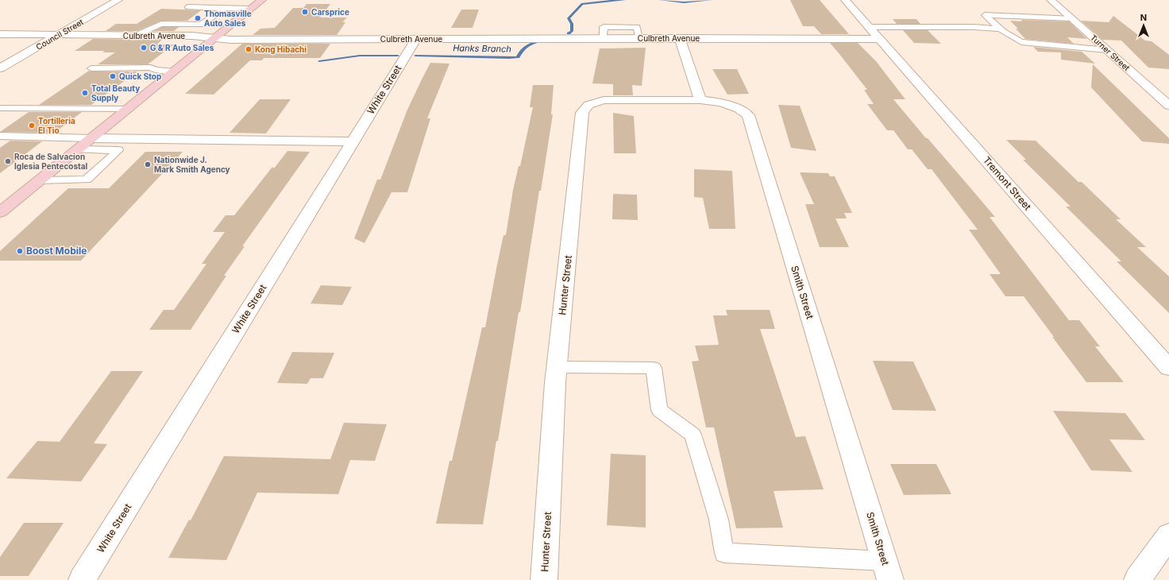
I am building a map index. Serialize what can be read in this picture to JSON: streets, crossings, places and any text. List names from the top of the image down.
{
  "streets": {
    "street": [
      "Council Street",
      "Culbreth Avenue",
      "Turner Street",
      "White Street",
      "Tremont Street",
      "Hunter Street",
      "Smith Street"
    ]
  },
  "crossings": [
    ["Council Street", "Culbreth Avenue"],
    ["Culbreth Avenue", "White Street"],
    ["Culbreth Avenue", "Tremont Street"],
    ["Hunter Street", "Smith Street"]
  ],
  "water": ["Hanks Branch"],
  "places": [
    "Carsprice",
    "Thomasville Auto Sales",
    "G & R Auto Sales",
    "Kong Hibachi",
    "Quick Stop",
    "Total Beauty Supply",
    "Tortilleria El Tio",
    "Roca de Salvacion Iglesia Pentecostal",
    "Nationwide J. Mark Smith Agency",
    "Boost Mobile"
  ],
  "north": "top"
}
